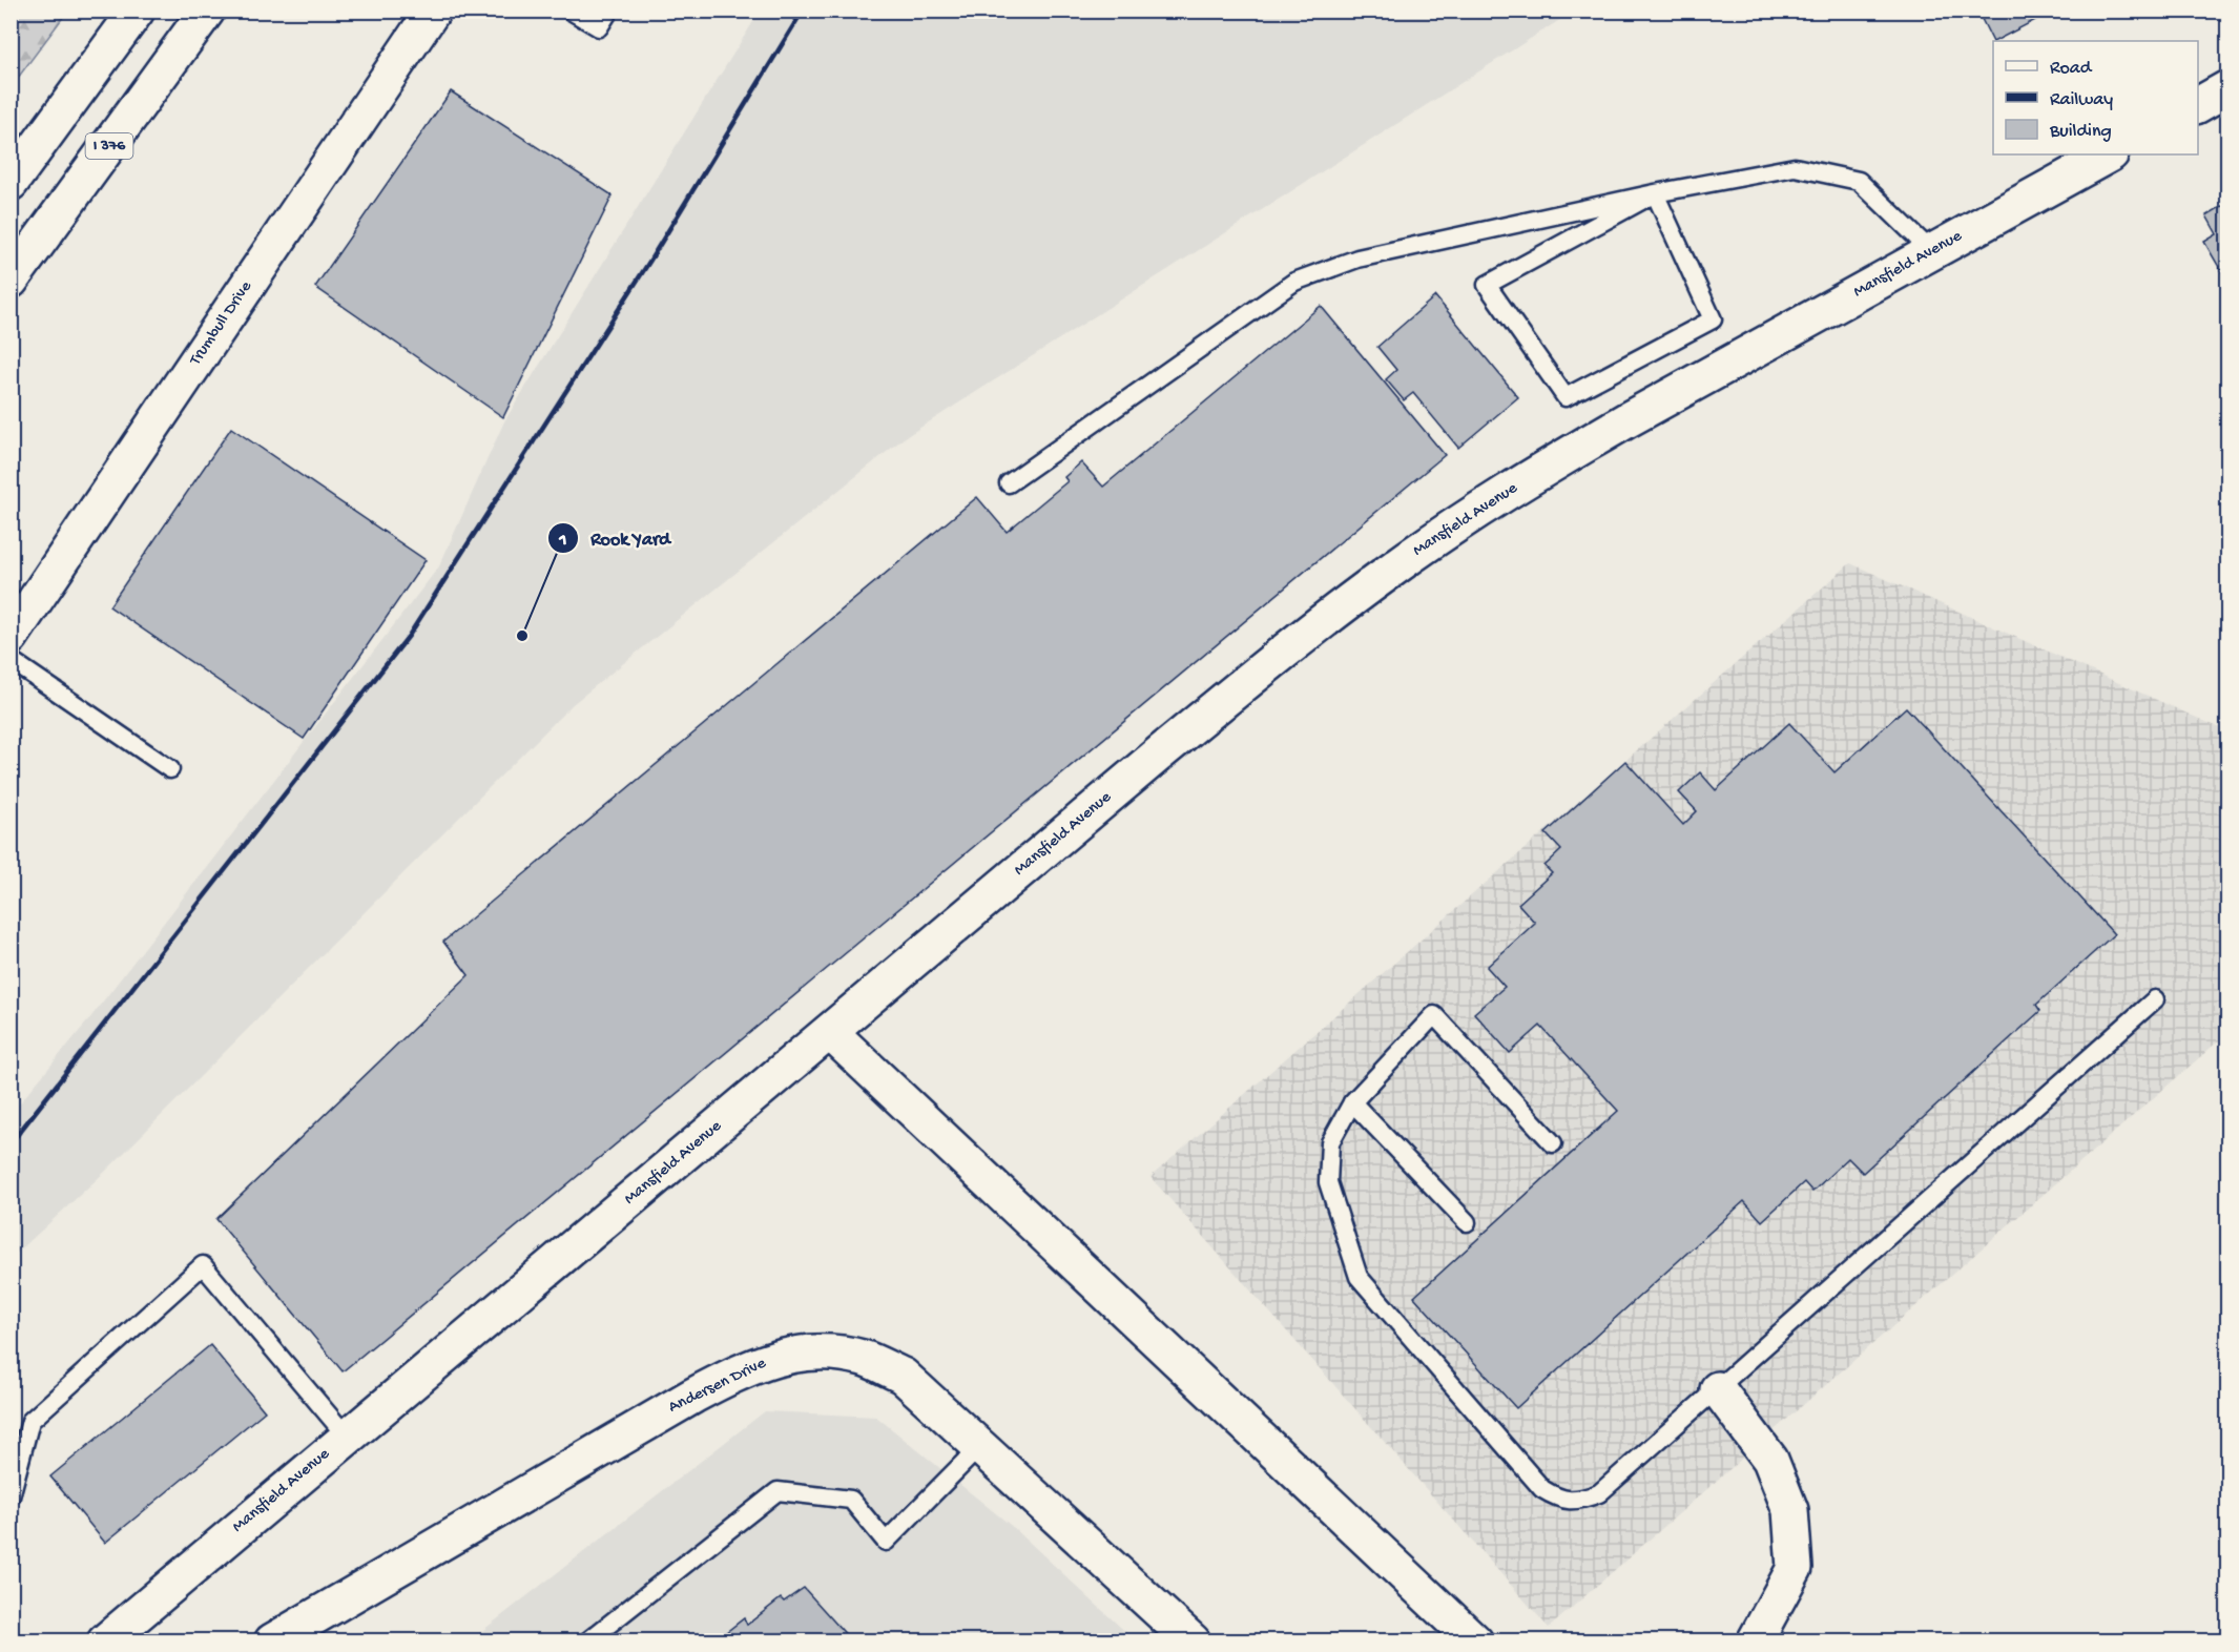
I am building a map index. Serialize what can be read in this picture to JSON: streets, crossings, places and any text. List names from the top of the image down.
{
  "streets": {
    "main road": [
      "I 376",
      "Mansfield Avenue",
      "Trumbull Drive",
      "Andersen Drive"
    ]
  },
  "places": ["Rook Yard"],
  "legend": ["Road", "Railway", "Building"]
}
